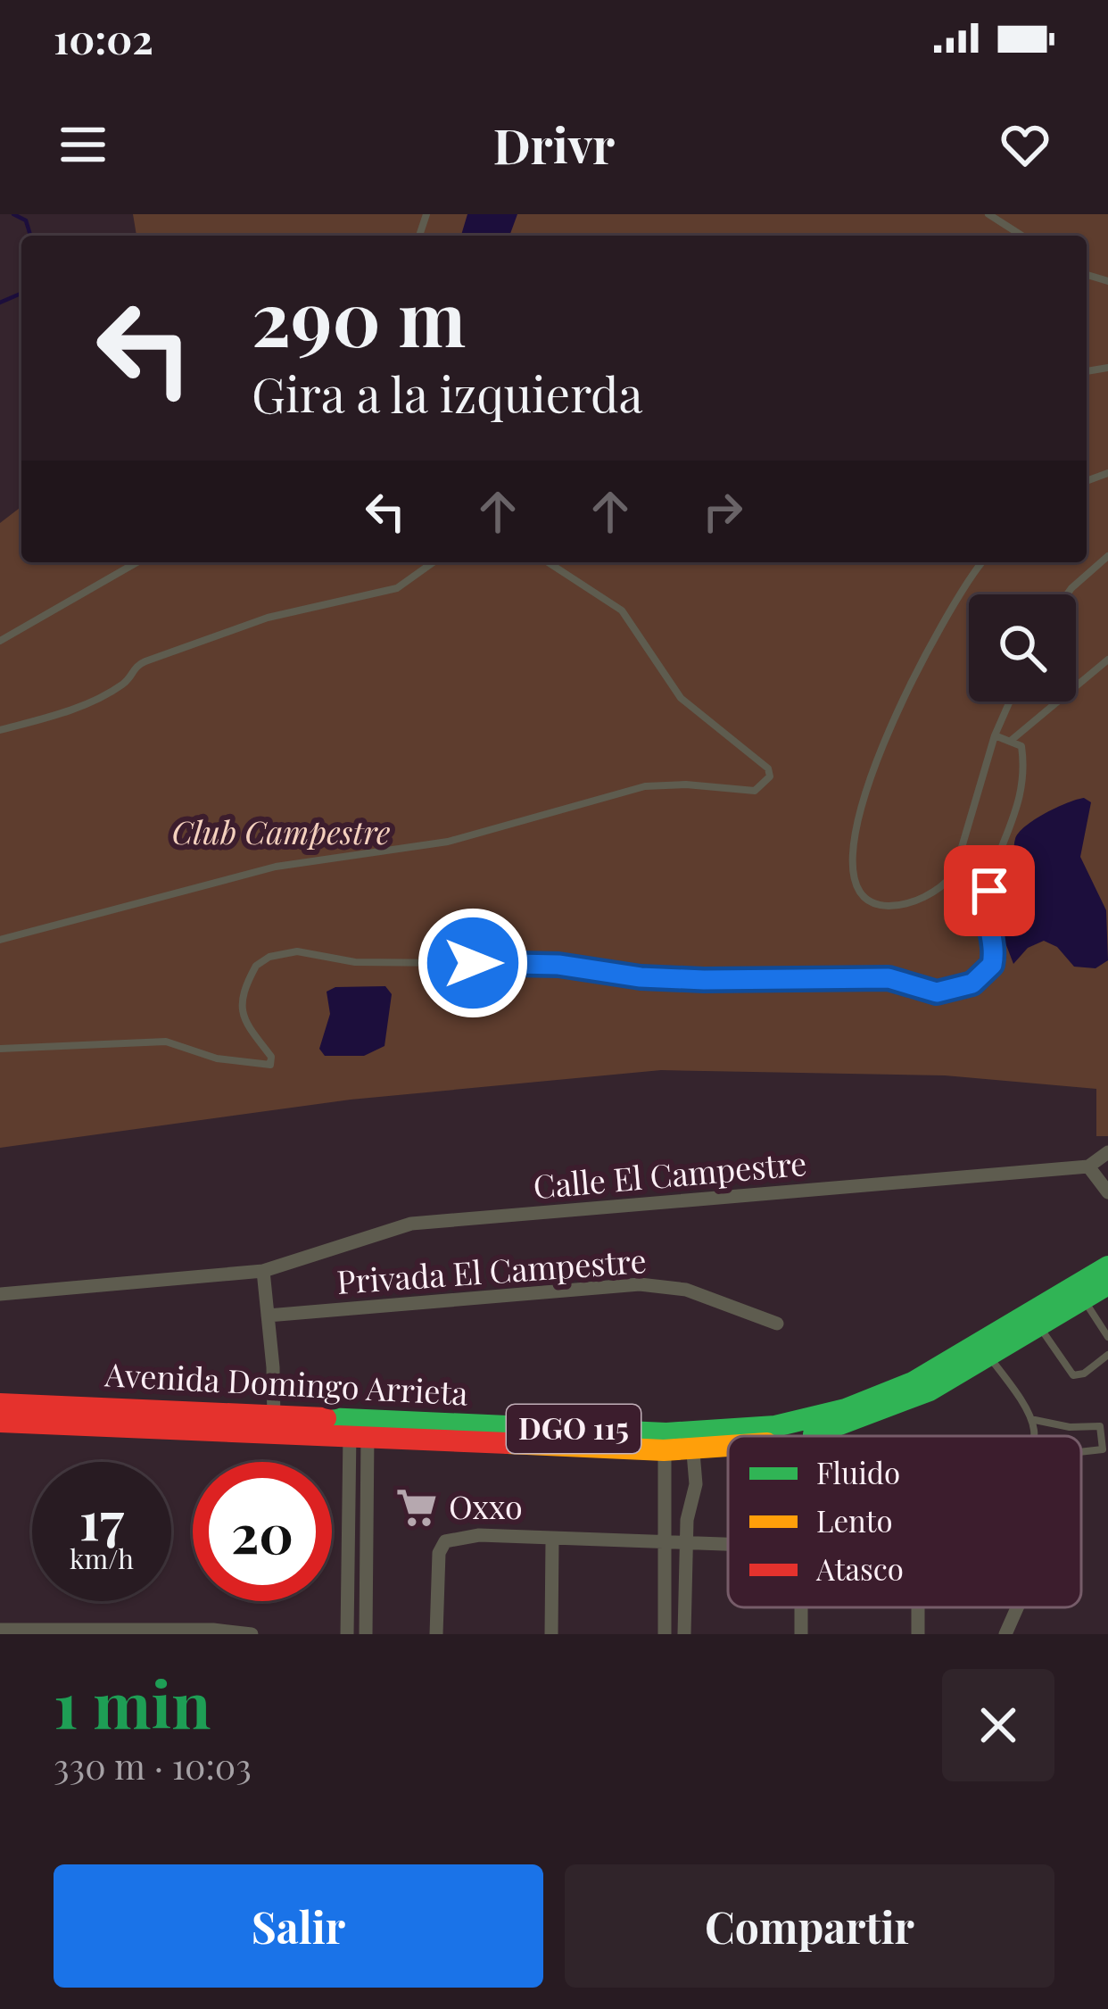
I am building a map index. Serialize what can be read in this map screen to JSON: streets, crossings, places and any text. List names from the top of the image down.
{
  "streets": {
    "main road": ["Avenida Domingo Arrieta", "DGO 115"],
    "street": ["Calle El Campestre", "Privada El Campestre"]
  },
  "parks": ["Club Campestre"],
  "places": {
    "supermarket": ["Oxxo"]
  },
  "legend": ["Fluido", "Lento", "Atasco"],
  "page": {
    "status": "10:02",
    "header": "Drivr",
    "turn": ["290 m", "Gira a la izquierda"],
    "speed": "17 km/h",
    "limit": "20",
    "heading": ["1 min", "330 m · 10:03"],
    "buttons": ["Salir", "Compartir"]
  }
}
